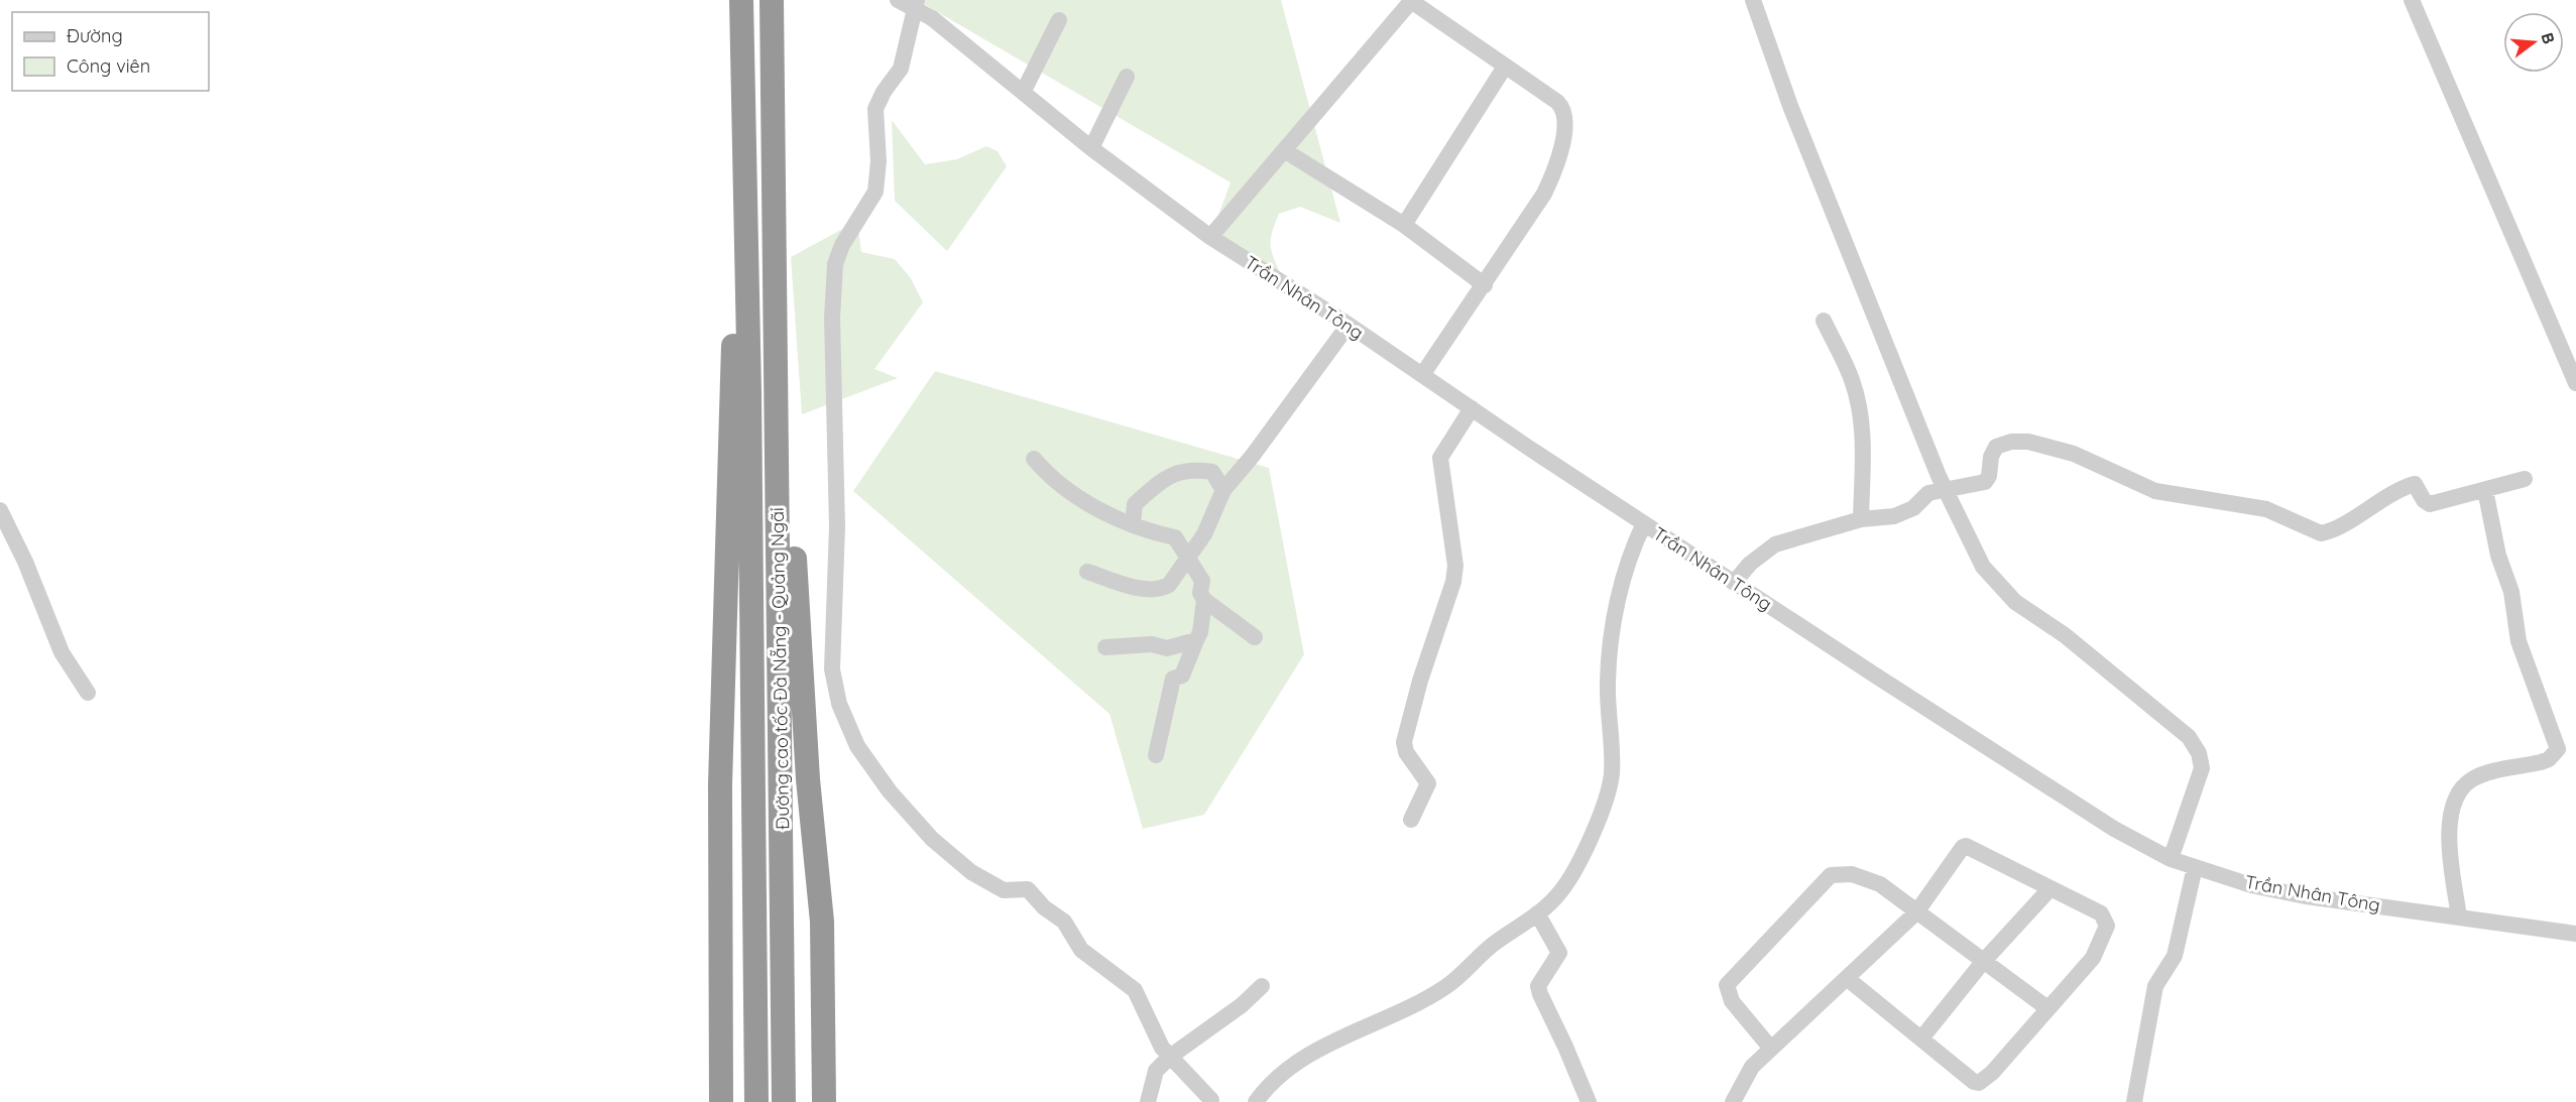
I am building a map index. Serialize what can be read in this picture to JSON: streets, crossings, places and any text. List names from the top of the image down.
{
  "streets": {
    "highway": ["Đường cao tốc Đà Nẵng - Quảng Ngãi"],
    "street": ["Trần Nhân Tông"]
  },
  "legend": ["Đường", "Công viên"],
  "north": "right"
}
